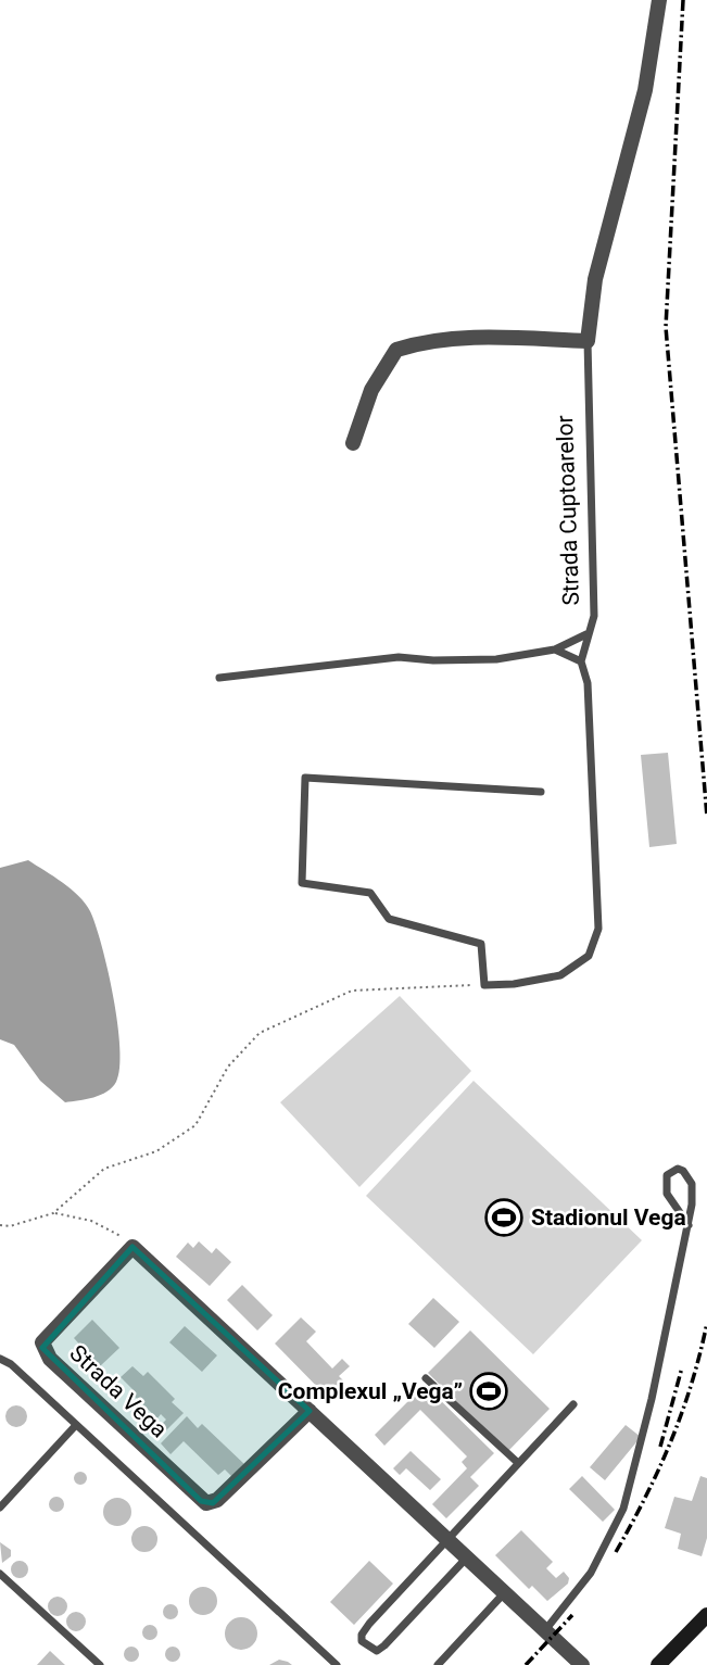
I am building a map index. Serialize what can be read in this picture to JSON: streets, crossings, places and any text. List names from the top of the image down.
{
  "streets": {
    "street": ["Strada Cuptoarelor", "Strada Vega"]
  },
  "places": {
    "sports": ["Stadionul Vega", "Complexul „Vega”"]
  }
}
